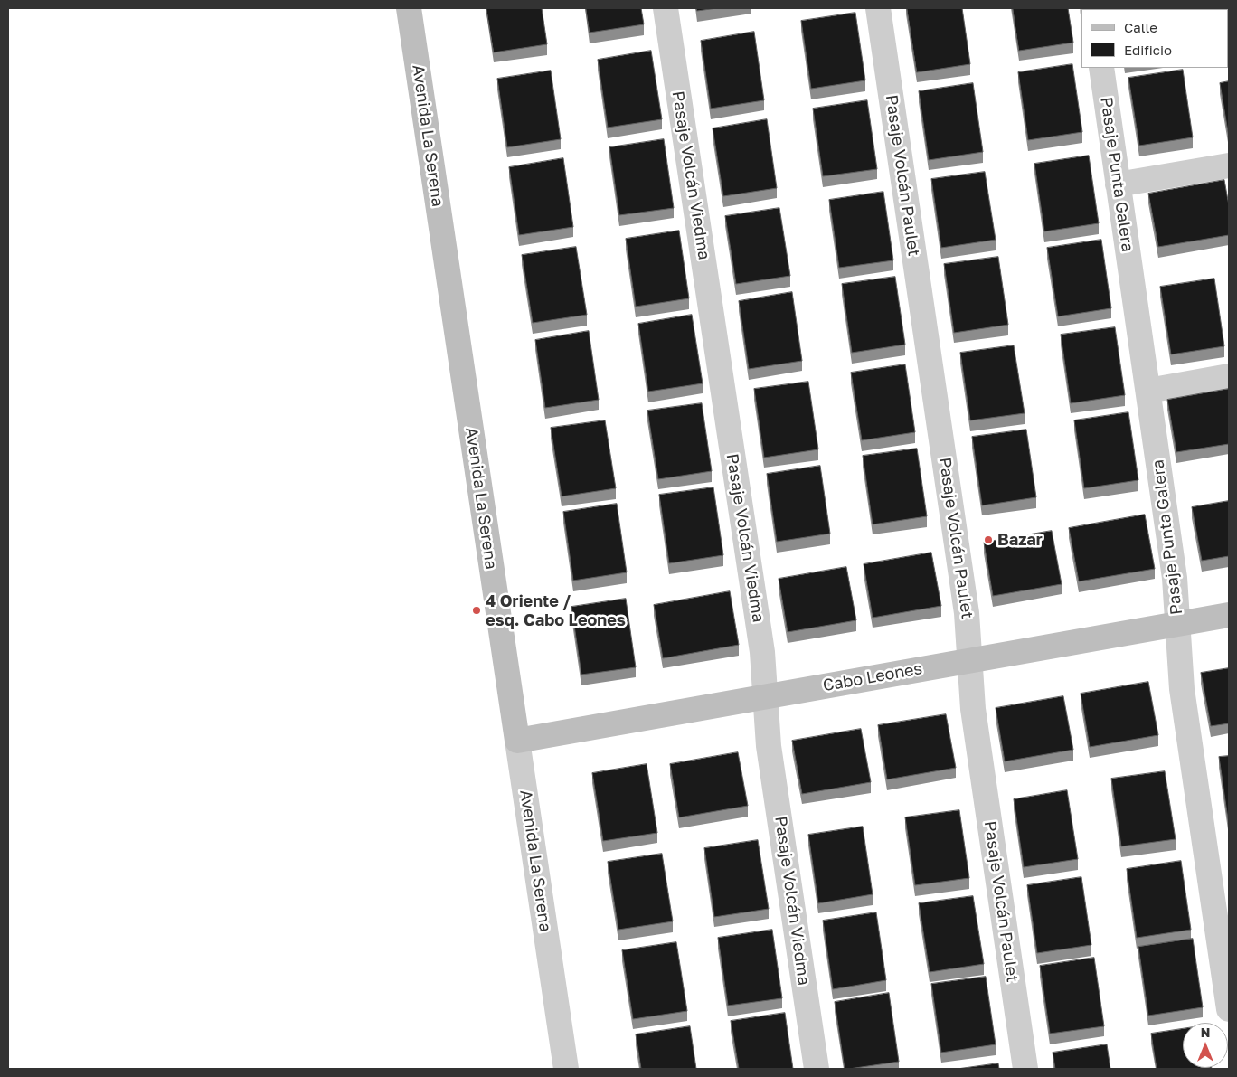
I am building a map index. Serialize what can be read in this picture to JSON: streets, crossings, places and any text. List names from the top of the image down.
{
  "streets": {
    "street": [
      "Avenida La Serena",
      "Pasaje Punta Galera",
      "Pasaje Volcán Viedma",
      "Pasaje Volcán Paulet",
      "Cabo Leones"
    ]
  },
  "crossings": [
    ["Avenida La Serena", "Cabo Leones"],
    ["Pasaje Punta Galera", "Cabo Leones"],
    ["Pasaje Volcán Viedma", "Cabo Leones"],
    ["Pasaje Volcán Paulet", "Cabo Leones"]
  ],
  "places": ["Bazar", "4 Oriente / esq. Cabo Leones"],
  "legend": ["Calle", "Edificio"],
  "north": "top"
}
